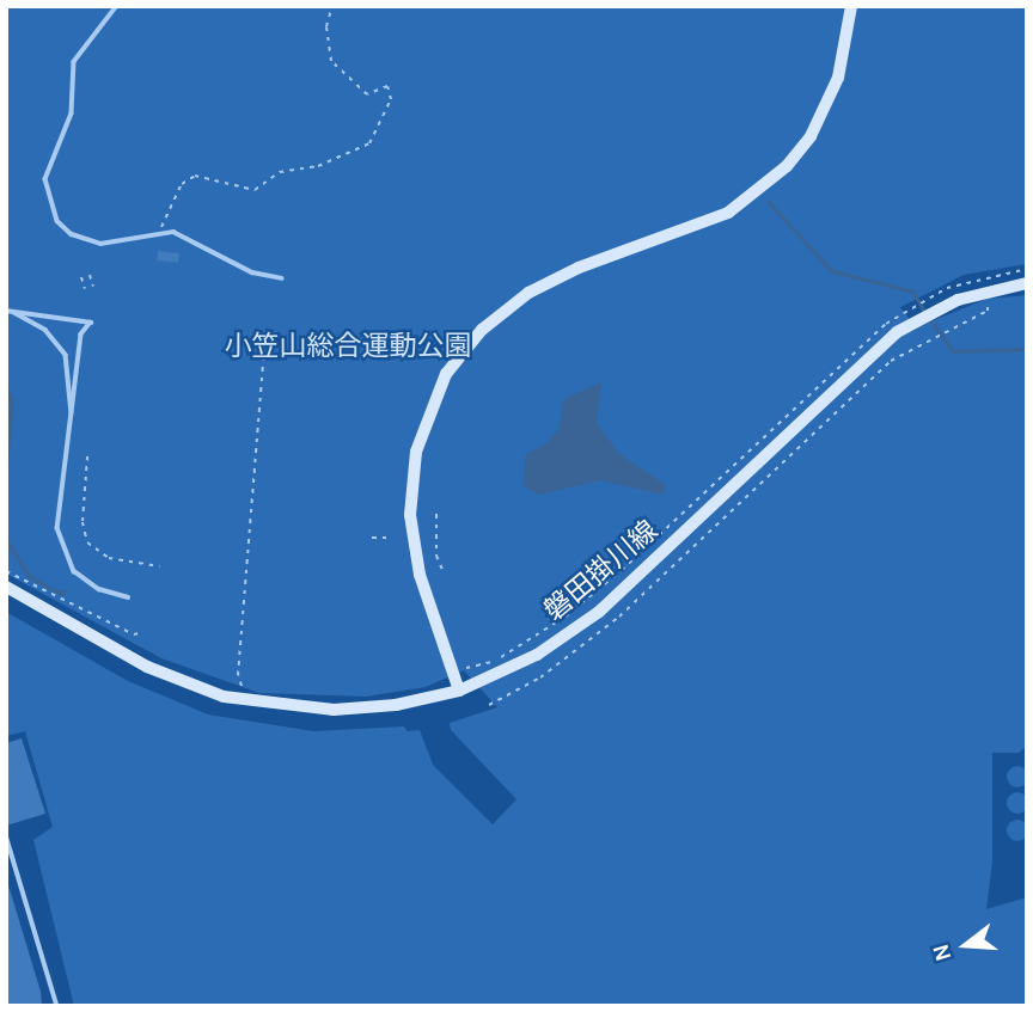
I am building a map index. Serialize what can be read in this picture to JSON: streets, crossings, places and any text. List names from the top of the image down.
{
  "streets": {
    "main road": ["磐田掛川線"]
  },
  "parks": ["小笠山総合運動公園"],
  "north": "left"
}
